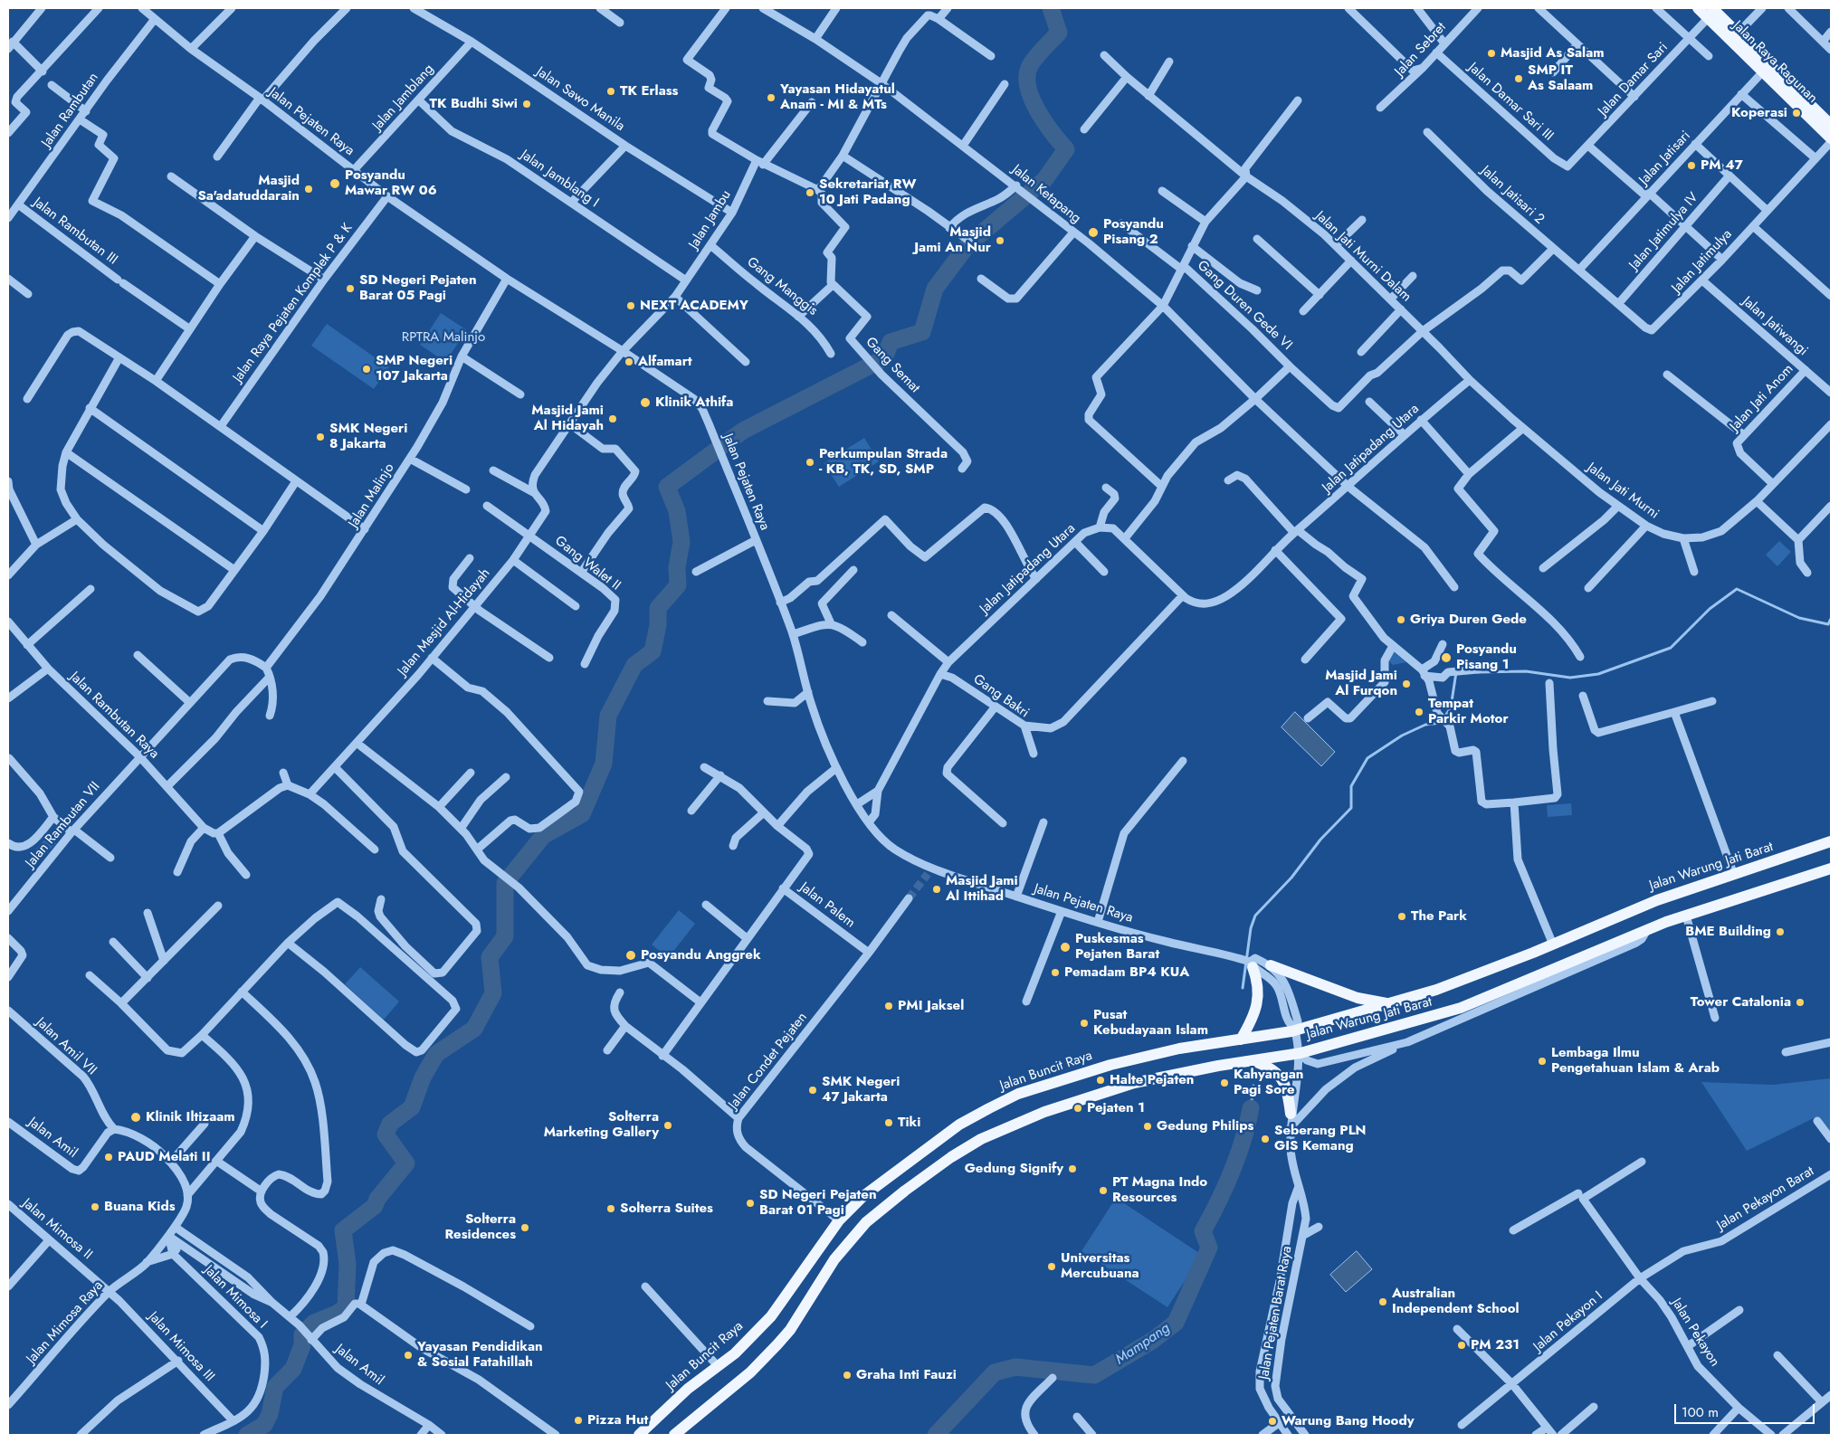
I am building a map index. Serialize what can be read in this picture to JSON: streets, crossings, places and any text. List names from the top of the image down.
{
  "streets": {
    "main road": ["Jalan Raya Ragunan", "Jalan Warung Jati Barat", "Jalan Buncit Raya"],
    "street": [
      "Jalan Sebret",
      "Jalan Damar Sari",
      "Jalan Jamblang",
      "Jalan Sawo Manila",
      "Jalan Damar Sari III",
      "Jalan Rambutan",
      "Jalan Pejaten Raya",
      "Jalan Jatisari",
      "Jalan Jamblang I",
      "Jalan Ketapang",
      "Jalan Jatisari 2",
      "Jalan Jambu",
      "Jalan Rambutan III",
      "Jalan Jatimulya IV",
      "Jalan Jati Murni Dalam",
      "Jalan Jatimulya",
      "Gang Manggis",
      "Jalan Raya Pejaten Komplek P & K",
      "Gang Duren Gede VI",
      "Jalan Jatiwangi",
      "Gang Semat",
      "Jalan Jati Anom",
      "Jalan Jatipadang Utara",
      "Jalan Jati Murni",
      "Jalan Malinjo",
      "Gang Walet II",
      "Jalan Mesjid Al-Hidayah",
      "Gang Bakri",
      "Jalan Rambutan Raya",
      "Jalan Rambutan VII",
      "Jalan Palem",
      "Jalan Amil VII",
      "Jalan Condet Pejaten",
      "Jalan Amil",
      "Jalan Pekayon Barat",
      "Jalan Mimosa II",
      "Jalan Mimosa I",
      "Jalan Pejaten Barat Raya",
      "Jalan Pekayon I",
      "Jalan Mimosa Raya",
      "Jalan Pekayon",
      "Jalan Mimosa III"
    ]
  },
  "crossings": [
    ["Jalan Sebret", "Jalan Damar Sari III"],
    ["Jalan Raya Ragunan", "Jalan Damar Sari"],
    ["Jalan Raya Ragunan", "Jalan Jatisari"],
    ["Jalan Damar Sari", "Jalan Damar Sari III"],
    ["Jalan Jamblang", "Jalan Sawo Manila"],
    ["Jalan Jamblang", "Jalan Pejaten Raya"],
    ["Jalan Jamblang", "Jalan Jamblang I"],
    ["Jalan Sawo Manila", "Jalan Jambu"],
    ["Jalan Rambutan", "Jalan Pejaten Raya"],
    ["Jalan Rambutan", "Jalan Rambutan III"],
    ["Jalan Pejaten Raya", "Jalan Jambu"],
    ["Jalan Pejaten Raya", "Jalan Raya Pejaten Komplek P & K"],
    ["Jalan Pejaten Raya", "Jalan Jatipadang Utara"],
    ["Jalan Pejaten Raya", "Jalan Malinjo"],
    ["Jalan Pejaten Raya", "Jalan Warung Jati Barat"],
    ["Jalan Pejaten Raya", "Jalan Buncit Raya"],
    ["Jalan Pejaten Raya", "Jalan Pejaten Barat Raya"],
    ["Jalan Jatisari", "Jalan Jatisari 2"],
    ["Jalan Jatisari", "Jalan Jatimulya"],
    ["Jalan Jamblang I", "Jalan Jambu"],
    ["Jalan Ketapang", "Gang Duren Gede VI"],
    ["Jalan Ketapang", "Jalan Jatipadang Utara"],
    ["Jalan Jatisari 2", "Jalan Jatimulya"],
    ["Jalan Jambu", "Gang Manggis"],
    ["Jalan Jatimulya IV", "Jalan Jatimulya"],
    ["Jalan Jati Murni Dalam", "Jalan Jatipadang Utara"],
    ["Jalan Jati Murni Dalam", "Jalan Jati Murni"],
    ["Jalan Jatimulya", "Jalan Jatiwangi"],
    ["Gang Duren Gede VI", "Jalan Jatipadang Utara"],
    ["Jalan Jatiwangi", "Jalan Jati Anom"],
    ["Jalan Jati Anom", "Jalan Jati Murni"],
    ["Jalan Jatipadang Utara", "Jalan Jati Murni"],
    ["Jalan Jatipadang Utara", "Gang Bakri"],
    ["Jalan Malinjo", "Jalan Rambutan VII"],
    ["Gang Walet II", "Jalan Mesjid Al-Hidayah"],
    ["Jalan Rambutan Raya", "Jalan Rambutan VII"],
    ["Jalan Warung Jati Barat", "Jalan Buncit Raya"],
    ["Jalan Warung Jati Barat", "Jalan Pejaten Barat Raya"],
    ["Jalan Palem", "Jalan Condet Pejaten"],
    ["Jalan Amil VII", "Jalan Amil"],
    ["Jalan Condet Pejaten", "Jalan Buncit Raya"],
    ["Jalan Buncit Raya", "Jalan Pejaten Barat Raya"],
    ["Jalan Amil", "Jalan Mimosa I"],
    ["Jalan Amil", "Jalan Mimosa Raya"],
    ["Jalan Pekayon Barat", "Jalan Pekayon I"],
    ["Jalan Pekayon Barat", "Jalan Pekayon"],
    ["Jalan Mimosa II", "Jalan Mimosa Raya"],
    ["Jalan Mimosa II", "Jalan Mimosa III"],
    ["Jalan Mimosa I", "Jalan Mimosa Raya"],
    ["Jalan Mimosa I", "Jalan Mimosa III"],
    ["Jalan Pekayon I", "Jalan Pekayon"],
    ["Jalan Mimosa Raya", "Jalan Mimosa III"]
  ],
  "water": ["Mampang"],
  "parks": ["RPTRA Malinjo"],
  "places": [
    "Masjid As Salam",
    "SMP IT As Salaam",
    "TK Erlass",
    "Yayasan Hidayatul Anam - MI & MTs",
    "TK Budhi Siwi",
    "Koperasi",
    "PM 47",
    "Posyandu Mawar RW 06",
    "Masjid Sa'adatuddarain",
    "Sekretariat RW 10 Jati Padang",
    "Posyandu Pisang 2",
    "Masjid Jami An Nur",
    "SD Negeri Pejaten Barat 05 Pagi",
    "NEXT ACADEMY",
    "Alfamart",
    "SMP Negeri 107 Jakarta",
    "Klinik Athifa",
    "Masjid Jami Al Hidayah",
    "SMK Negeri 8 Jakarta",
    "Perkumpulan Strada - KB, TK, SD, SMP",
    "Griya Duren Gede",
    "Posyandu Pisang 1",
    "Masjid Jami Al Furqon",
    "Tempat Parkir Motor",
    "Masjid Jami Al Ittihad",
    "The Park",
    "BME Building",
    "Puskesmas Pejaten Barat",
    "Posyandu Anggrek",
    "Pemadam BP4 KUA",
    "Tower Catalonia",
    "PMI Jaksel",
    "Pusat Kebudayaan Islam",
    "Lembaga Ilmu Pengetahuan Islam & Arab",
    "Halte Pejaten",
    "Kahyangan Pagi Sore",
    "SMK Negeri 47 Jakarta",
    "Pejaten 1",
    "Klinik Iltizaam",
    "Tiki",
    "Solterra Marketing Gallery",
    "Gedung Philips",
    "Seberang PLN GIS Kemang",
    "PAUD Melati II",
    "Gedung Signify",
    "PT Magna Indo Resources",
    "SD Negeri Pejaten Barat 01 Pagi",
    "Buana Kids",
    "Solterra Suites",
    "Solterra Residences",
    "Universitas Mercubuana",
    "Australian Independent School",
    "PM 231",
    "Yayasan Pendidikan & Sosial Fatahillah",
    "Graha Inti Fauzi",
    "Pizza Hut",
    "Warung Bang Hoody"
  ],
  "scale_bar": "100 m"
}
